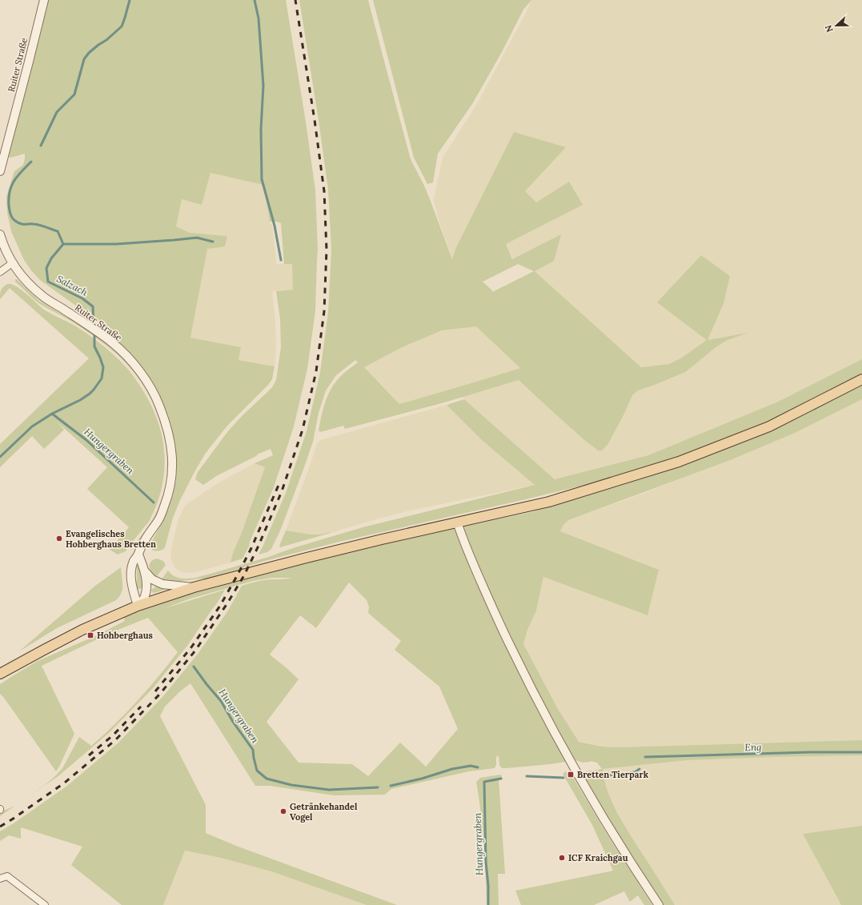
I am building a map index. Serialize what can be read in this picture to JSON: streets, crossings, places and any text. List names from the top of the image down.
{
  "streets": {
    "street": ["Ruiter Straße"]
  },
  "water": ["Salzach", "Hungergraben", "Eng"],
  "places": {
    "other": ["Evangelisches Hohberghaus Bretten", "Getränkehandel Vogel", "ICF Kraichgau"],
    "transit": ["Hohberghaus", "Bretten Tierpark"]
  },
  "north": "left"
}
